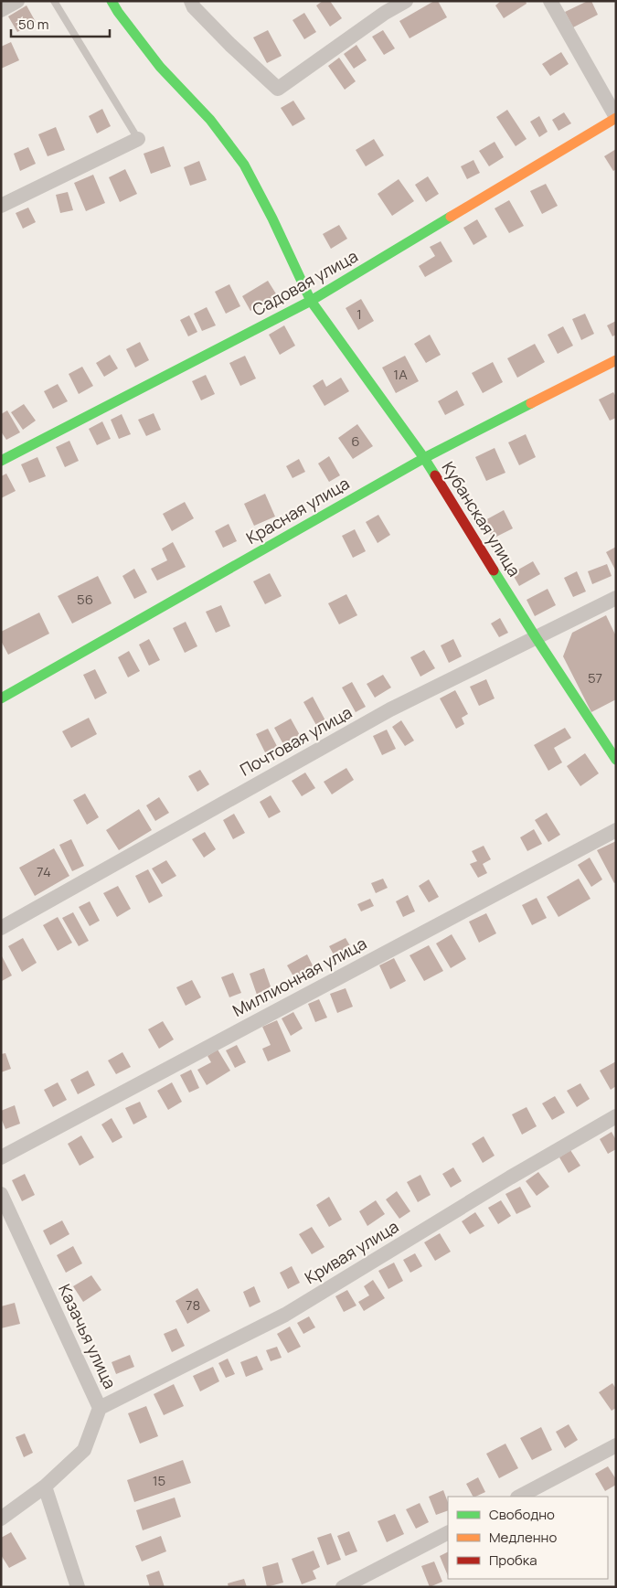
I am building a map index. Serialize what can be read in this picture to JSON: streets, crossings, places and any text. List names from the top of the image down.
{
  "streets": {
    "street": [
      "Садовая улица",
      "Красная улица",
      "Кубанская улица",
      "Почтовая улица",
      "Миллионная улица",
      "Кривая улица",
      "Казачья улица"
    ]
  },
  "crossings": [
    ["Садовая улица", "Кубанская улица"],
    ["Красная улица", "Кубанская улица"],
    ["Кубанская улица", "Почтовая улица"],
    ["Кривая улица", "Казачья улица"]
  ],
  "house_numbers": [
    "1",
    "1А",
    "6",
    "56",
    "57",
    "74",
    "78",
    "15"
  ],
  "legend": ["Свободно", "Медленно", "Пробка"],
  "scale_bar": "50 m"
}
